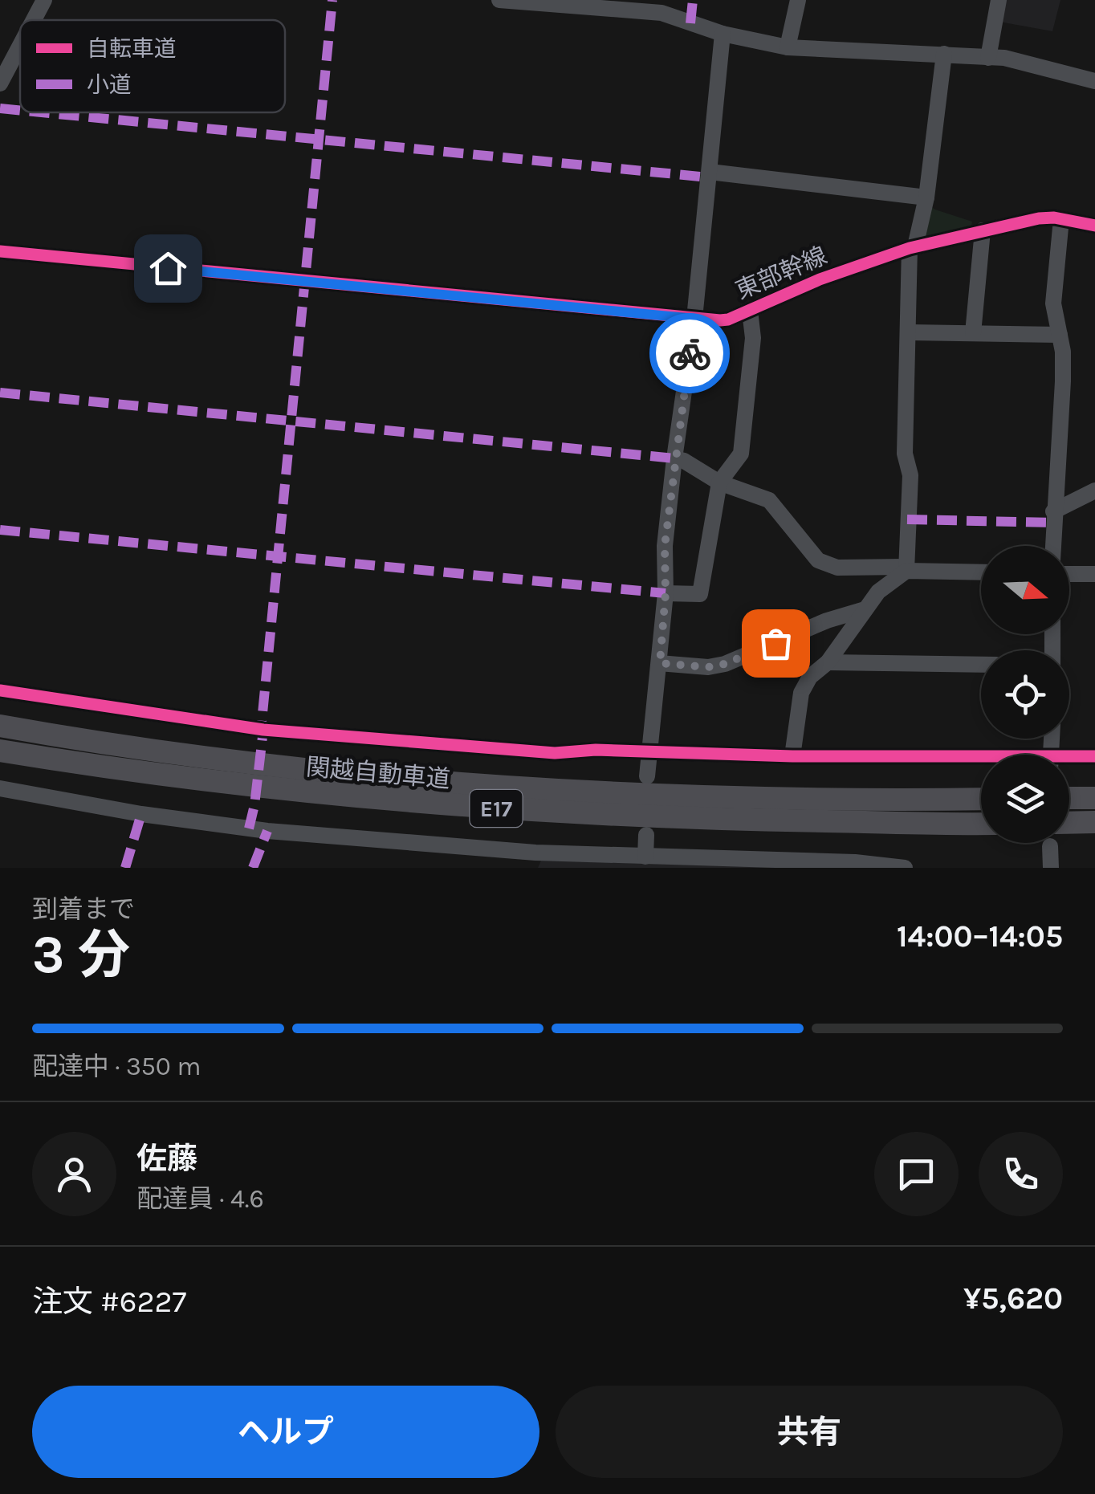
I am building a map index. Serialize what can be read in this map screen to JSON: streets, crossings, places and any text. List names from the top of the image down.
{
  "streets": {
    "highway": ["関越自動車道", "E17"],
    "street": ["東部幹線"]
  },
  "legend": ["自転車道", "小道"],
  "north": "right",
  "page": {
    "heading": ["3 分", "到着まで", "14:00–14:05"],
    "panel": [
      "佐藤",
      "配達員 · 4.6",
      "注文 #6227",
      "¥5,620"
    ],
    "bar": "配達中 · 350 m",
    "buttons": ["ヘルプ", "共有"]
  }
}
